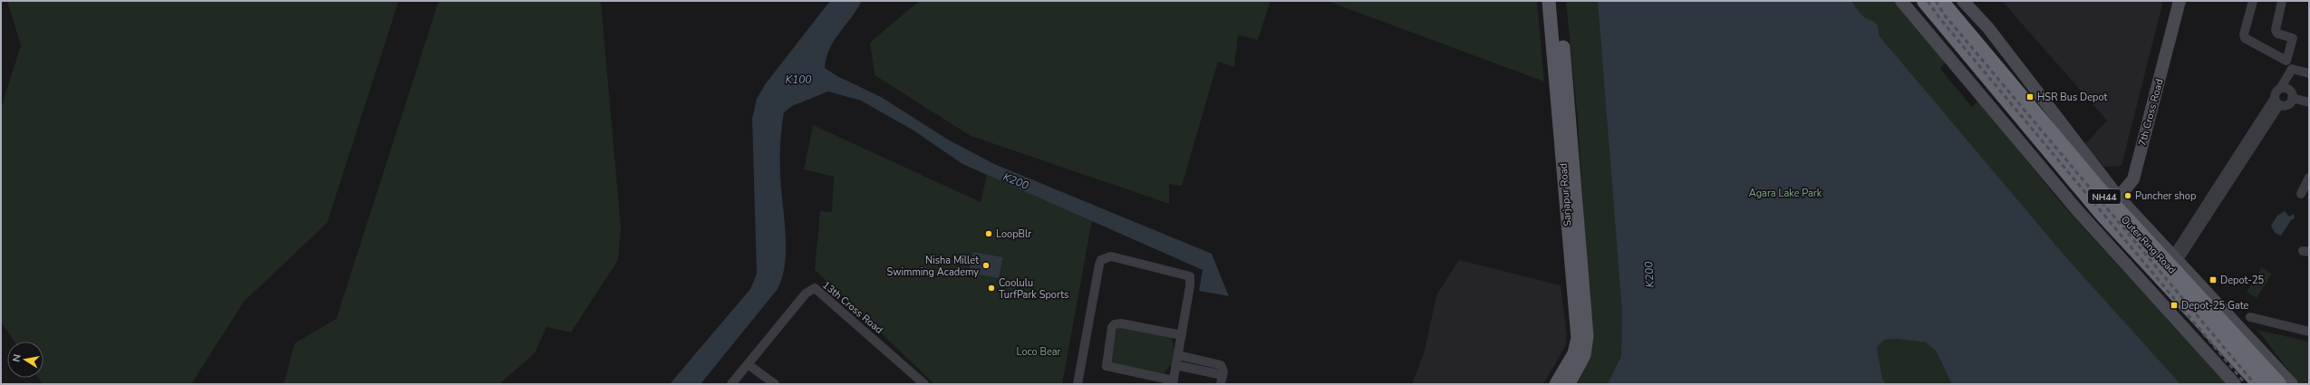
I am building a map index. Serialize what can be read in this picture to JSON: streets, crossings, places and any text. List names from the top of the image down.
{
  "streets": {
    "highway": ["NH44", "Outer Ring Road"],
    "main road": ["Sarjapur Road"],
    "street": ["7th Cross Road", "13th Cross Road"]
  },
  "crossings": [
    ["7th Cross Road", "Outer Ring Road"]
  ],
  "water": ["K100", "K200"],
  "parks": ["Agara Lake Park", "Loco Bear"],
  "places": {
    "transit": ["HSR Bus Depot", "Depot-25", "Depot-25 Gate"],
    "other": [
      "Puncher shop",
      "LoopBlr",
      "Nisha Millet Swimming Academy",
      "Coolulu TurfPark Sports"
    ]
  },
  "north": "left"
}
